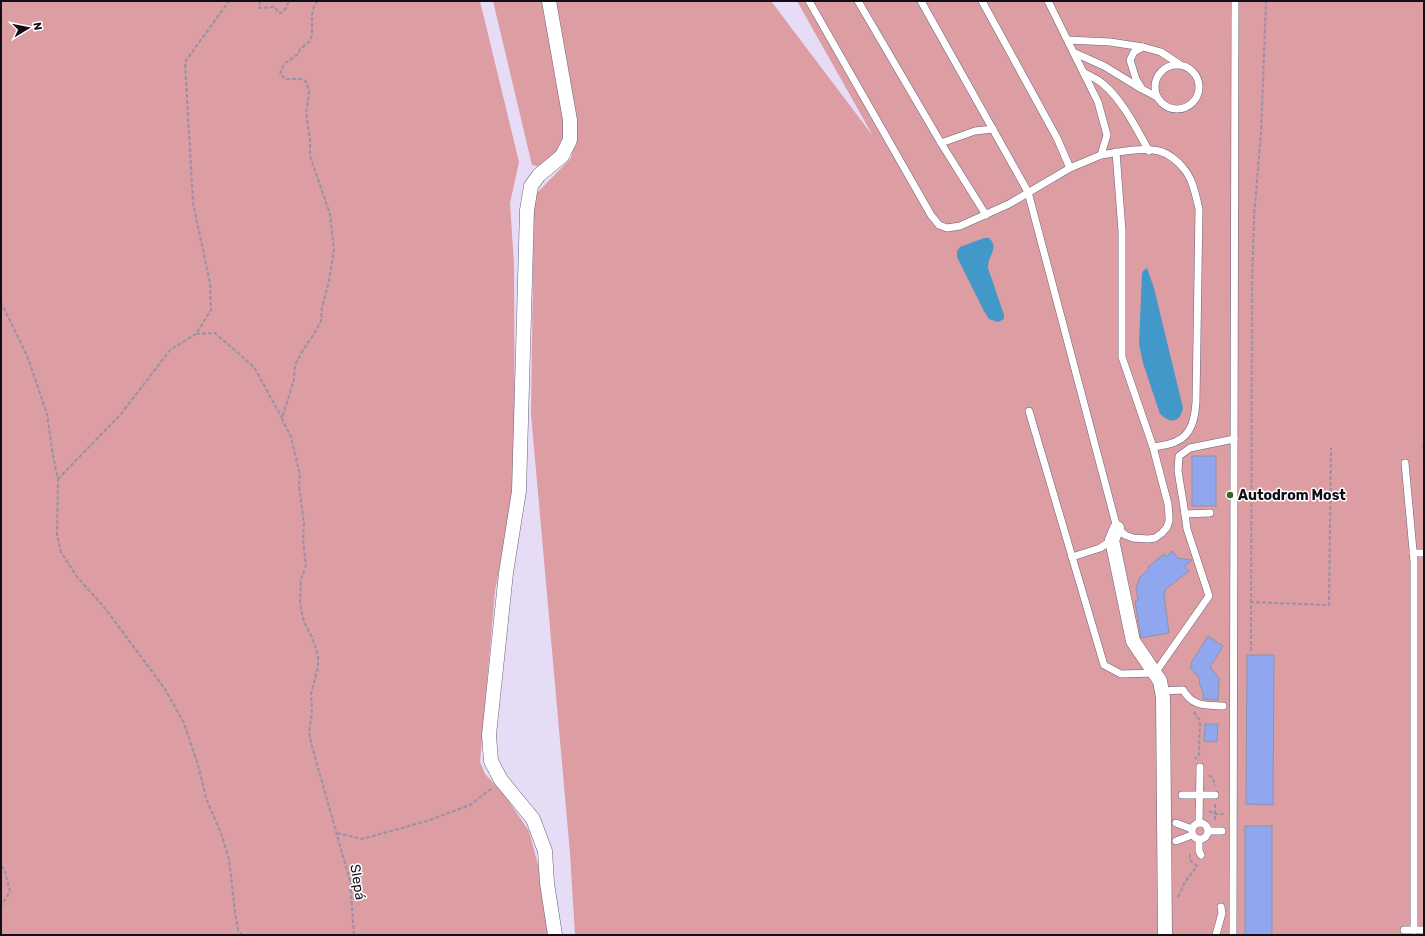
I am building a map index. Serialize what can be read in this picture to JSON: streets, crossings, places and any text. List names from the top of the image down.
{
  "streets": {
    "path": ["Slepá"]
  },
  "places": ["Autodrom Most"],
  "north": "right"
}
